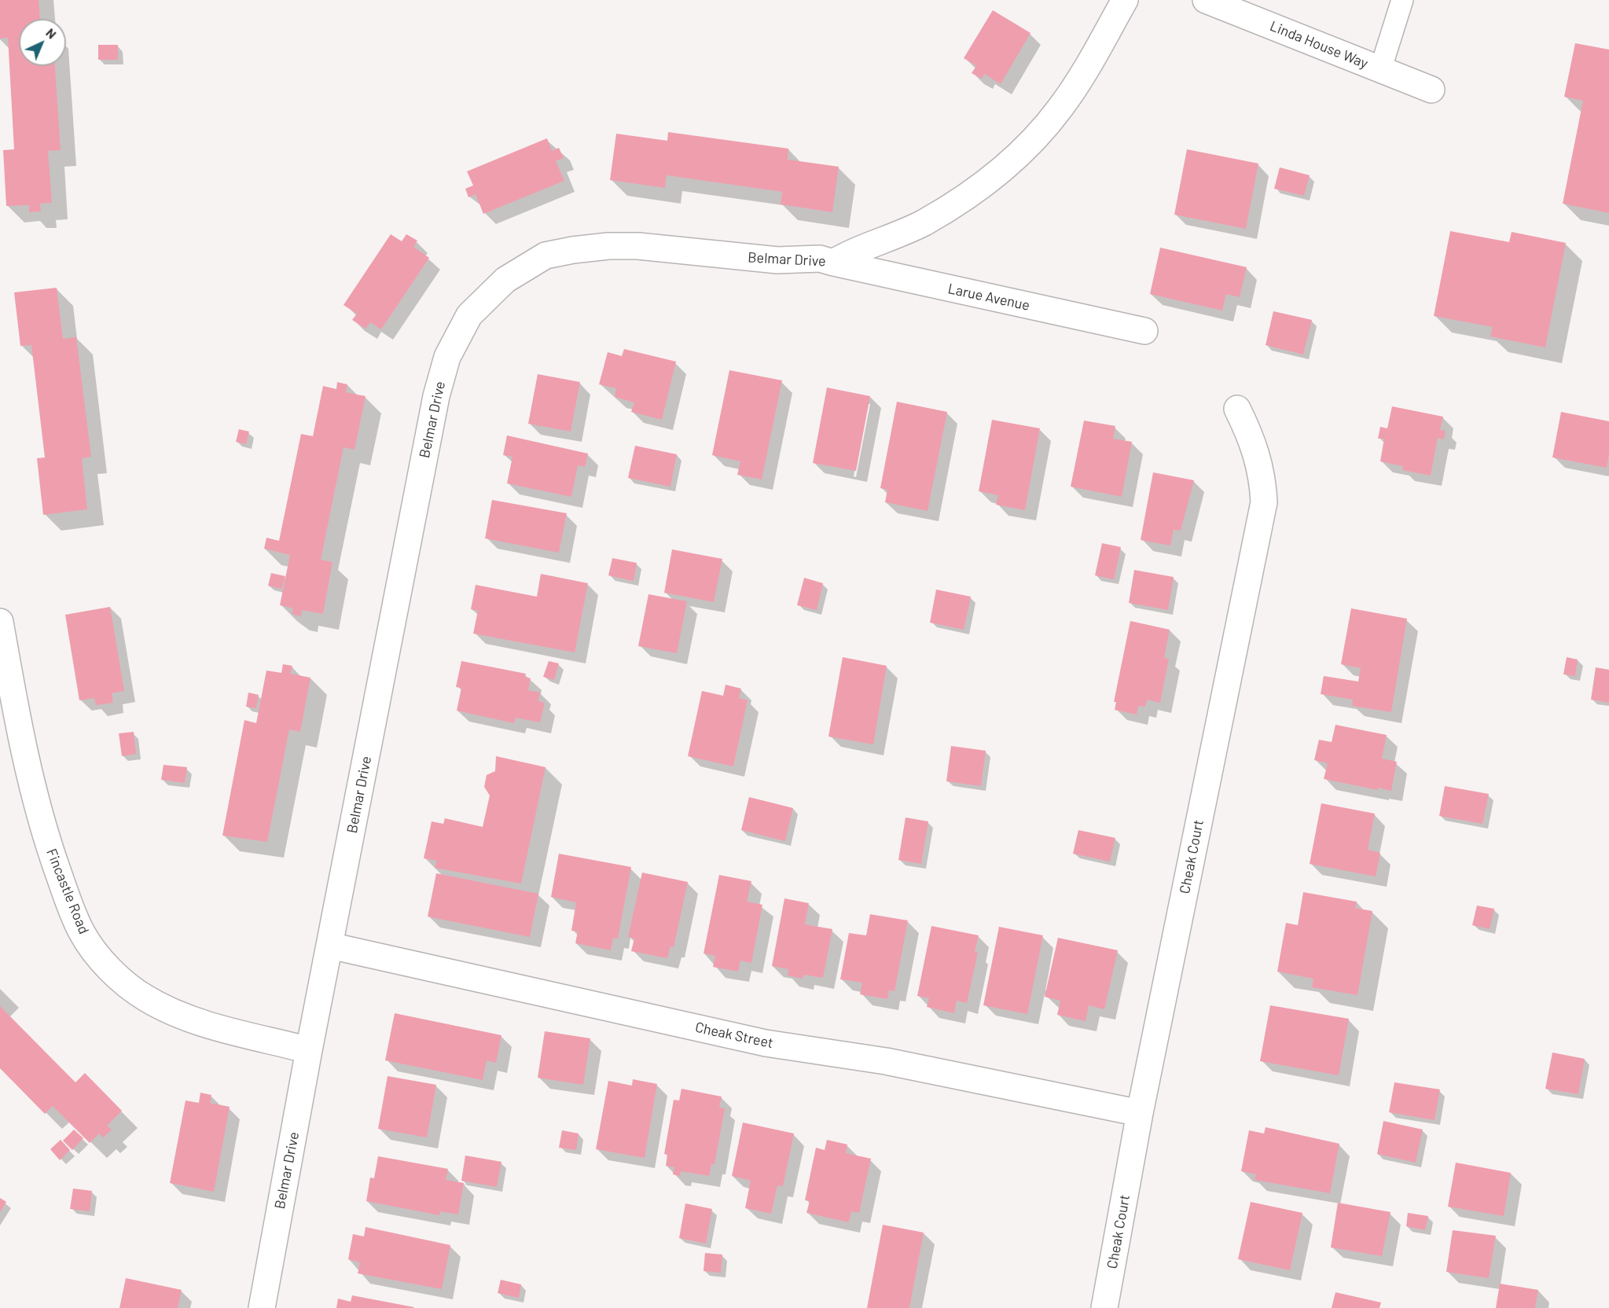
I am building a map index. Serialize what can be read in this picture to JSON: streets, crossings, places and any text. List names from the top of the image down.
{
  "streets": {
    "street": [
      "Linda House Way",
      "Belmar Drive",
      "Larue Avenue",
      "Cheak Court",
      "Fincastle Road",
      "Cheak Street"
    ]
  },
  "crossings": [
    ["Belmar Drive", "Larue Avenue"],
    ["Belmar Drive", "Fincastle Road"],
    ["Belmar Drive", "Cheak Street"],
    ["Cheak Court", "Cheak Street"]
  ],
  "north": "top right"
}
